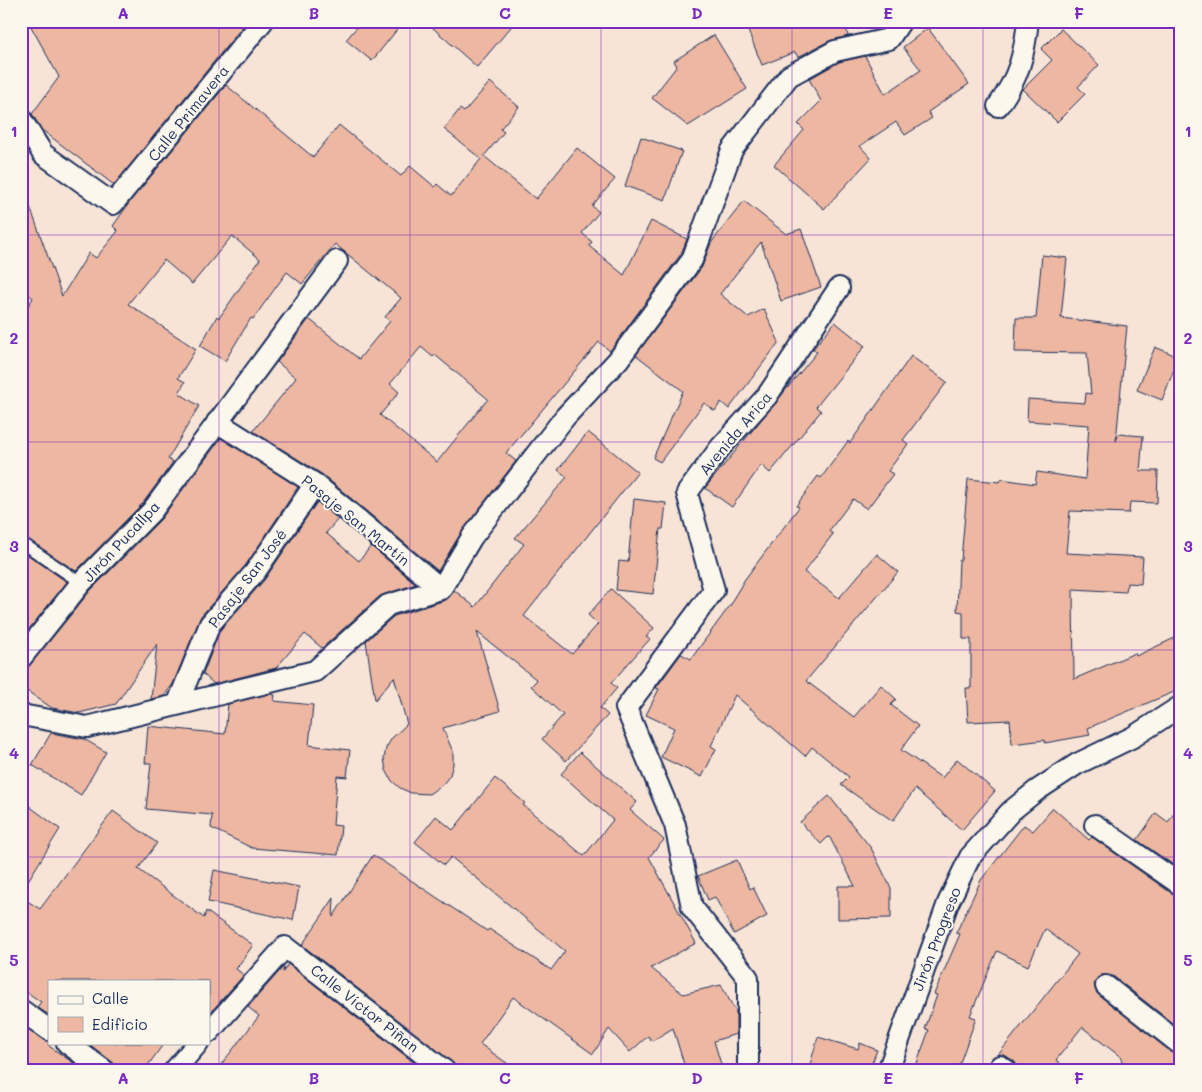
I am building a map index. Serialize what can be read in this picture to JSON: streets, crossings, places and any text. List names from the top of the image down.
{
  "streets": {
    "street": [
      "Calle Primavera",
      "Avenida Arica",
      "Pasaje San Martín",
      "Jirón Pucallpa",
      "Pasaje San José",
      "Jirón Progreso",
      "Calle Víctor Piñan"
    ]
  },
  "crossings": [
    ["Pasaje San Martín", "Jirón Pucallpa"],
    ["Pasaje San Martín", "Pasaje San José"]
  ],
  "legend": ["Calle", "Edificio"],
  "grid": {
    "columns": [
      "A",
      "B",
      "C",
      "D",
      "E",
      "F"
    ],
    "rows": [
      "1",
      "2",
      "3",
      "4",
      "5"
    ]
  }
}
